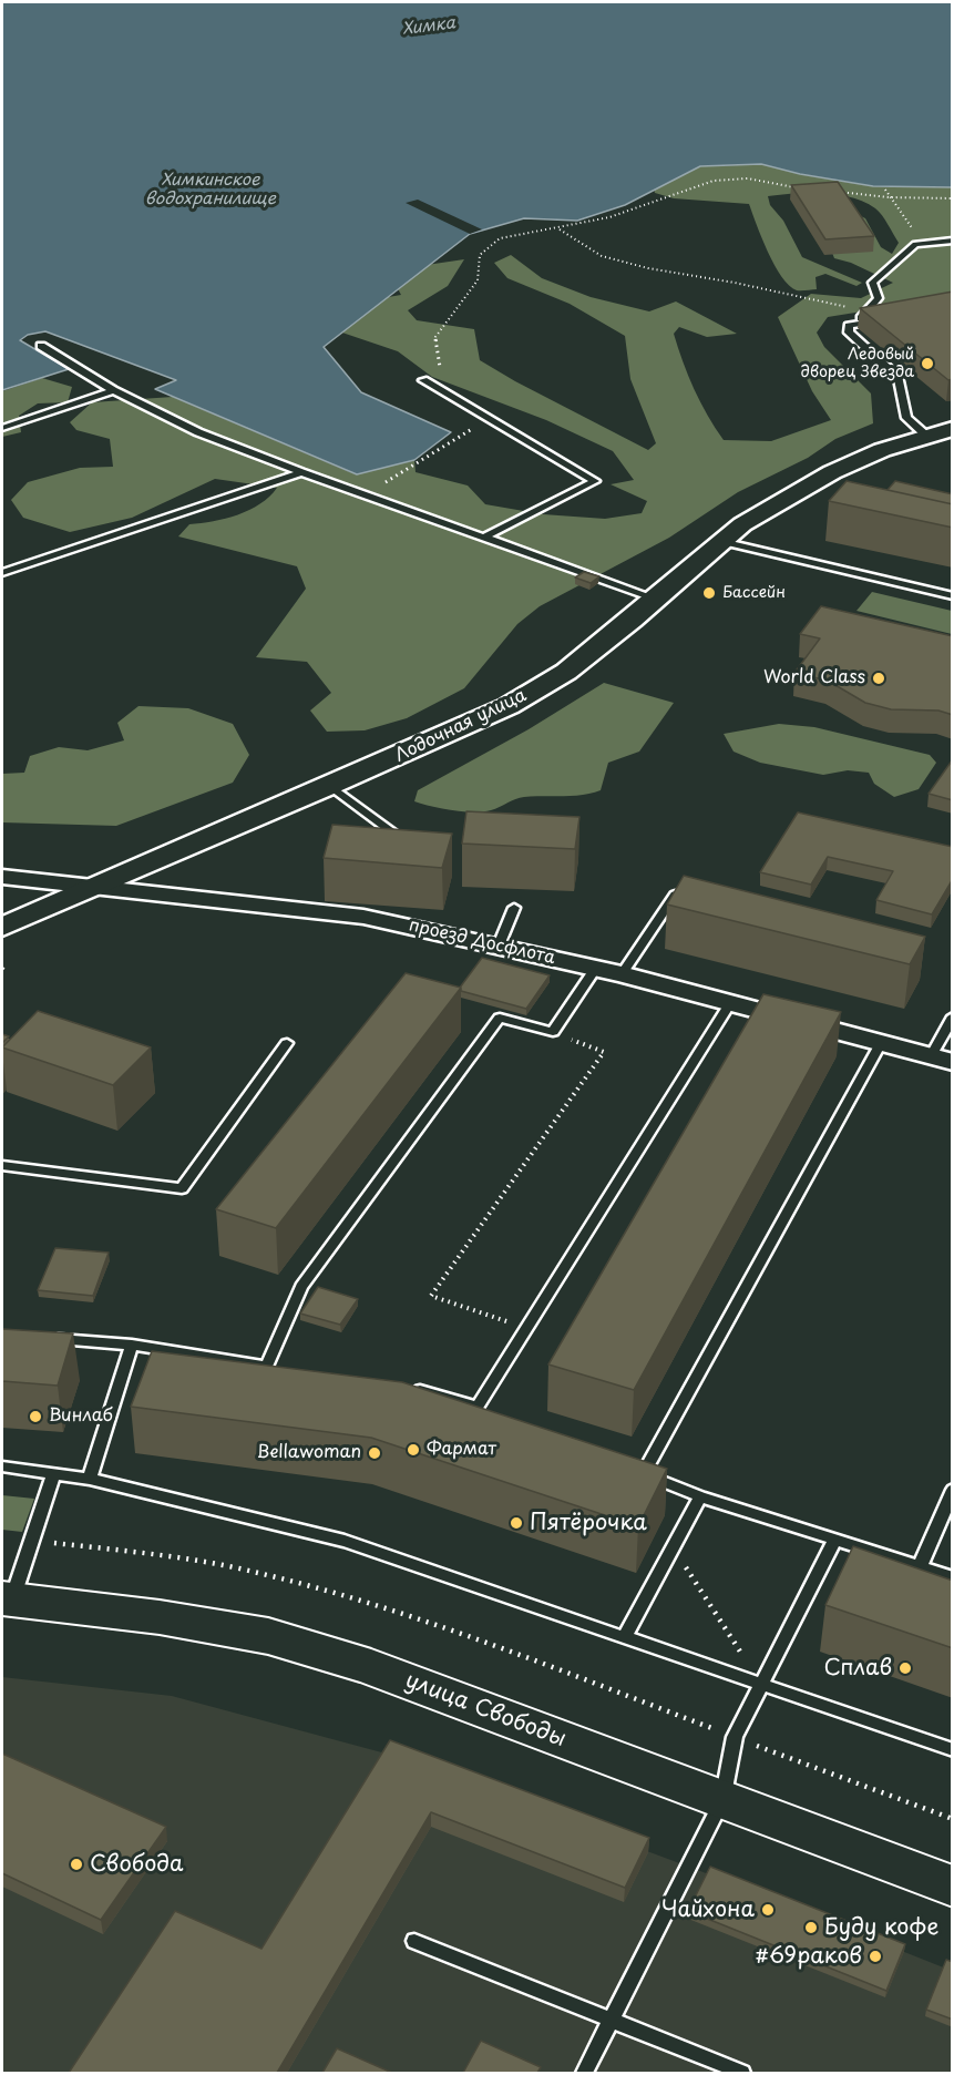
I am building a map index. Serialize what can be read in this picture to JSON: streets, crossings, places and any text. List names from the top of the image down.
{
  "streets": {
    "main road": ["улица Свободы"],
    "street": ["Лодочная улица", "проезд Досфлота"]
  },
  "crossings": [
    ["Лодочная улица", "проезд Досфлота"]
  ],
  "water": ["Химка", "Химкинское водохранилище"],
  "places": [
    "Ледовый дворец Звезда",
    "Бассейн",
    "World Class",
    "Винлаб",
    "Фармат",
    "Bellawoman",
    "Пятёрочка",
    "Сплав",
    "Свобода",
    "Чайхона",
    "Буду кофе",
    "#69раков"
  ]
}
